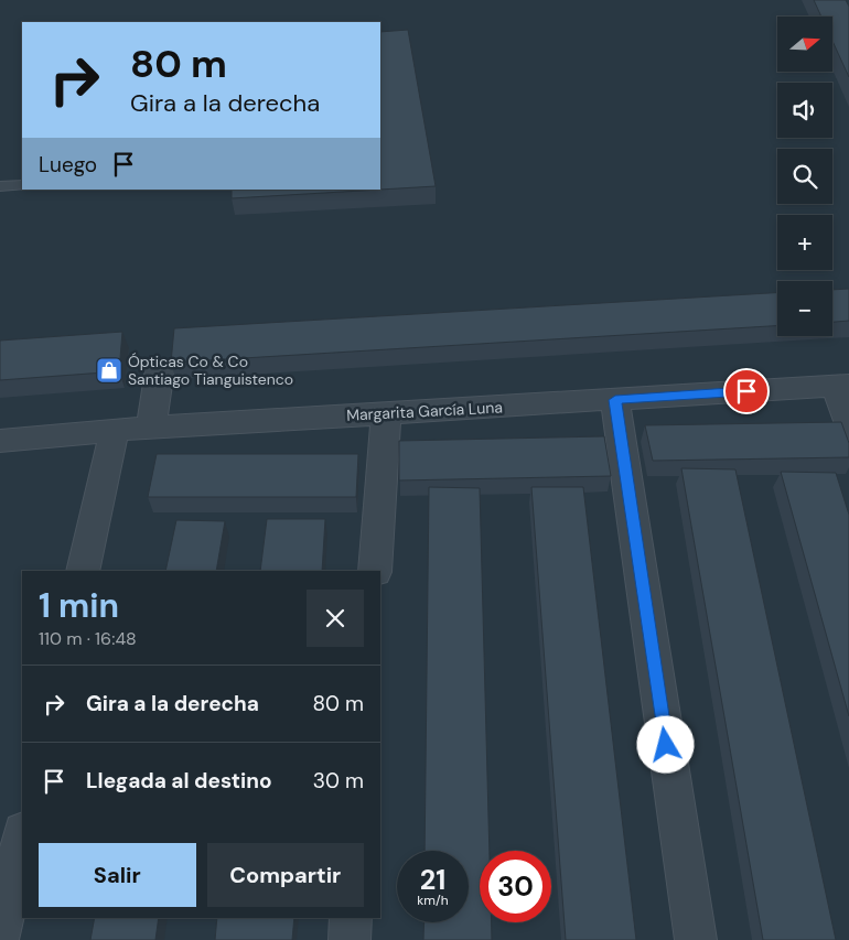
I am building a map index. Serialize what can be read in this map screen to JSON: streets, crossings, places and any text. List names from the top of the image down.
{
  "streets": {
    "street": ["Margarita García Luna"]
  },
  "places": {
    "shop": ["Ópticas Co & Co Santiago Tianguistenco"]
  },
  "north": "right",
  "page": {
    "map_buttons": ["+", "−"],
    "turn": ["80 m", "Gira a la derecha"],
    "then": "Luego",
    "heading": ["1 min", "110 m · 16:48"],
    "list": [
      {
        "name": "Gira a la derecha",
        "value": "80 m"
      },
      {
        "name": "Llegada al destino",
        "value": "30 m"
      }
    ],
    "buttons": ["Salir", "Compartir"],
    "speed": "21 km/h",
    "limit": "30"
  }
}
